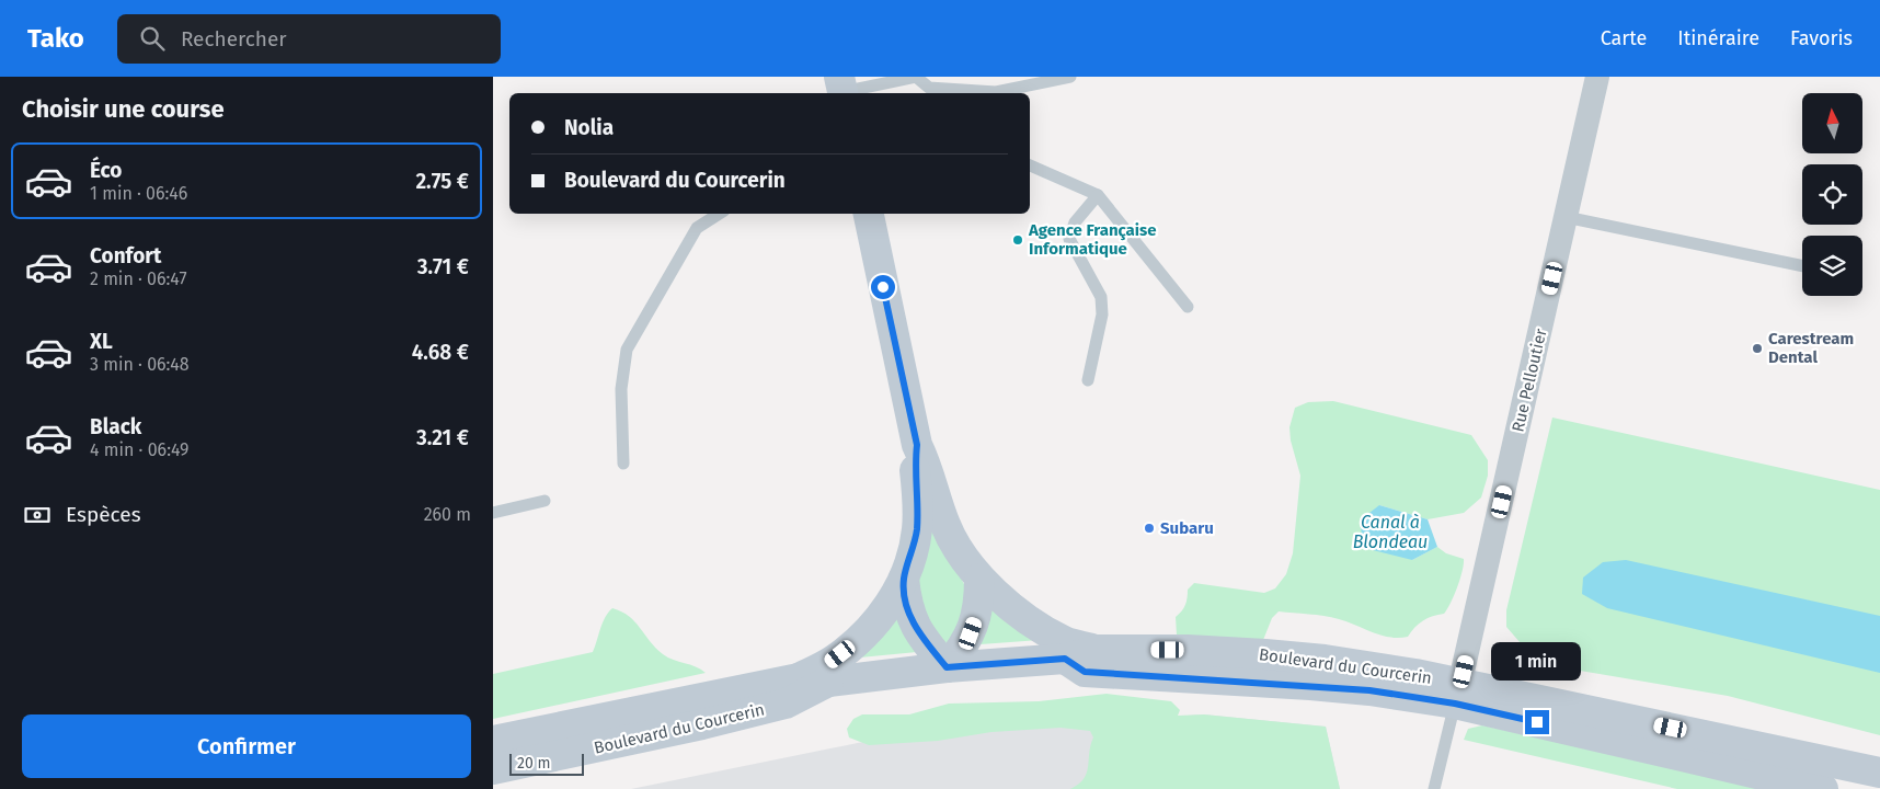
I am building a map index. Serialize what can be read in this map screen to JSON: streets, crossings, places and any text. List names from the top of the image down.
{
  "streets": {
    "main road": ["Boulevard du Courcerin"],
    "street": ["Rue Pelloutier"]
  },
  "crossings": [
    ["Rue Pelloutier", "Boulevard du Courcerin"]
  ],
  "water": ["Canal à Blondeau"],
  "places": ["Agence Française Informatique", "Carestream Dental", "Subaru"],
  "scale_bar": "20 m",
  "north": "top",
  "page": {
    "header": "Tako",
    "search": "Rechercher",
    "nav": ["Carte", "Itinéraire", "Favoris"],
    "heading": "Choisir une course",
    "banner": ["Nolia", "Boulevard du Courcerin"],
    "list": [
      {
        "name": "Éco",
        "note": "1 min · 06:46",
        "value": "2.75 €"
      },
      {
        "name": "Confort",
        "note": "2 min · 06:47",
        "value": "3.71 €"
      },
      {
        "name": "XL",
        "note": "3 min · 06:48",
        "value": "4.68 €"
      },
      {
        "name": "Black",
        "note": "4 min · 06:49",
        "value": "3.21 €"
      }
    ],
    "pay": ["Espèces", "260 m"],
    "bubble": "1 min",
    "buttons": "Confirmer",
    "scale": "20 m"
  }
}
